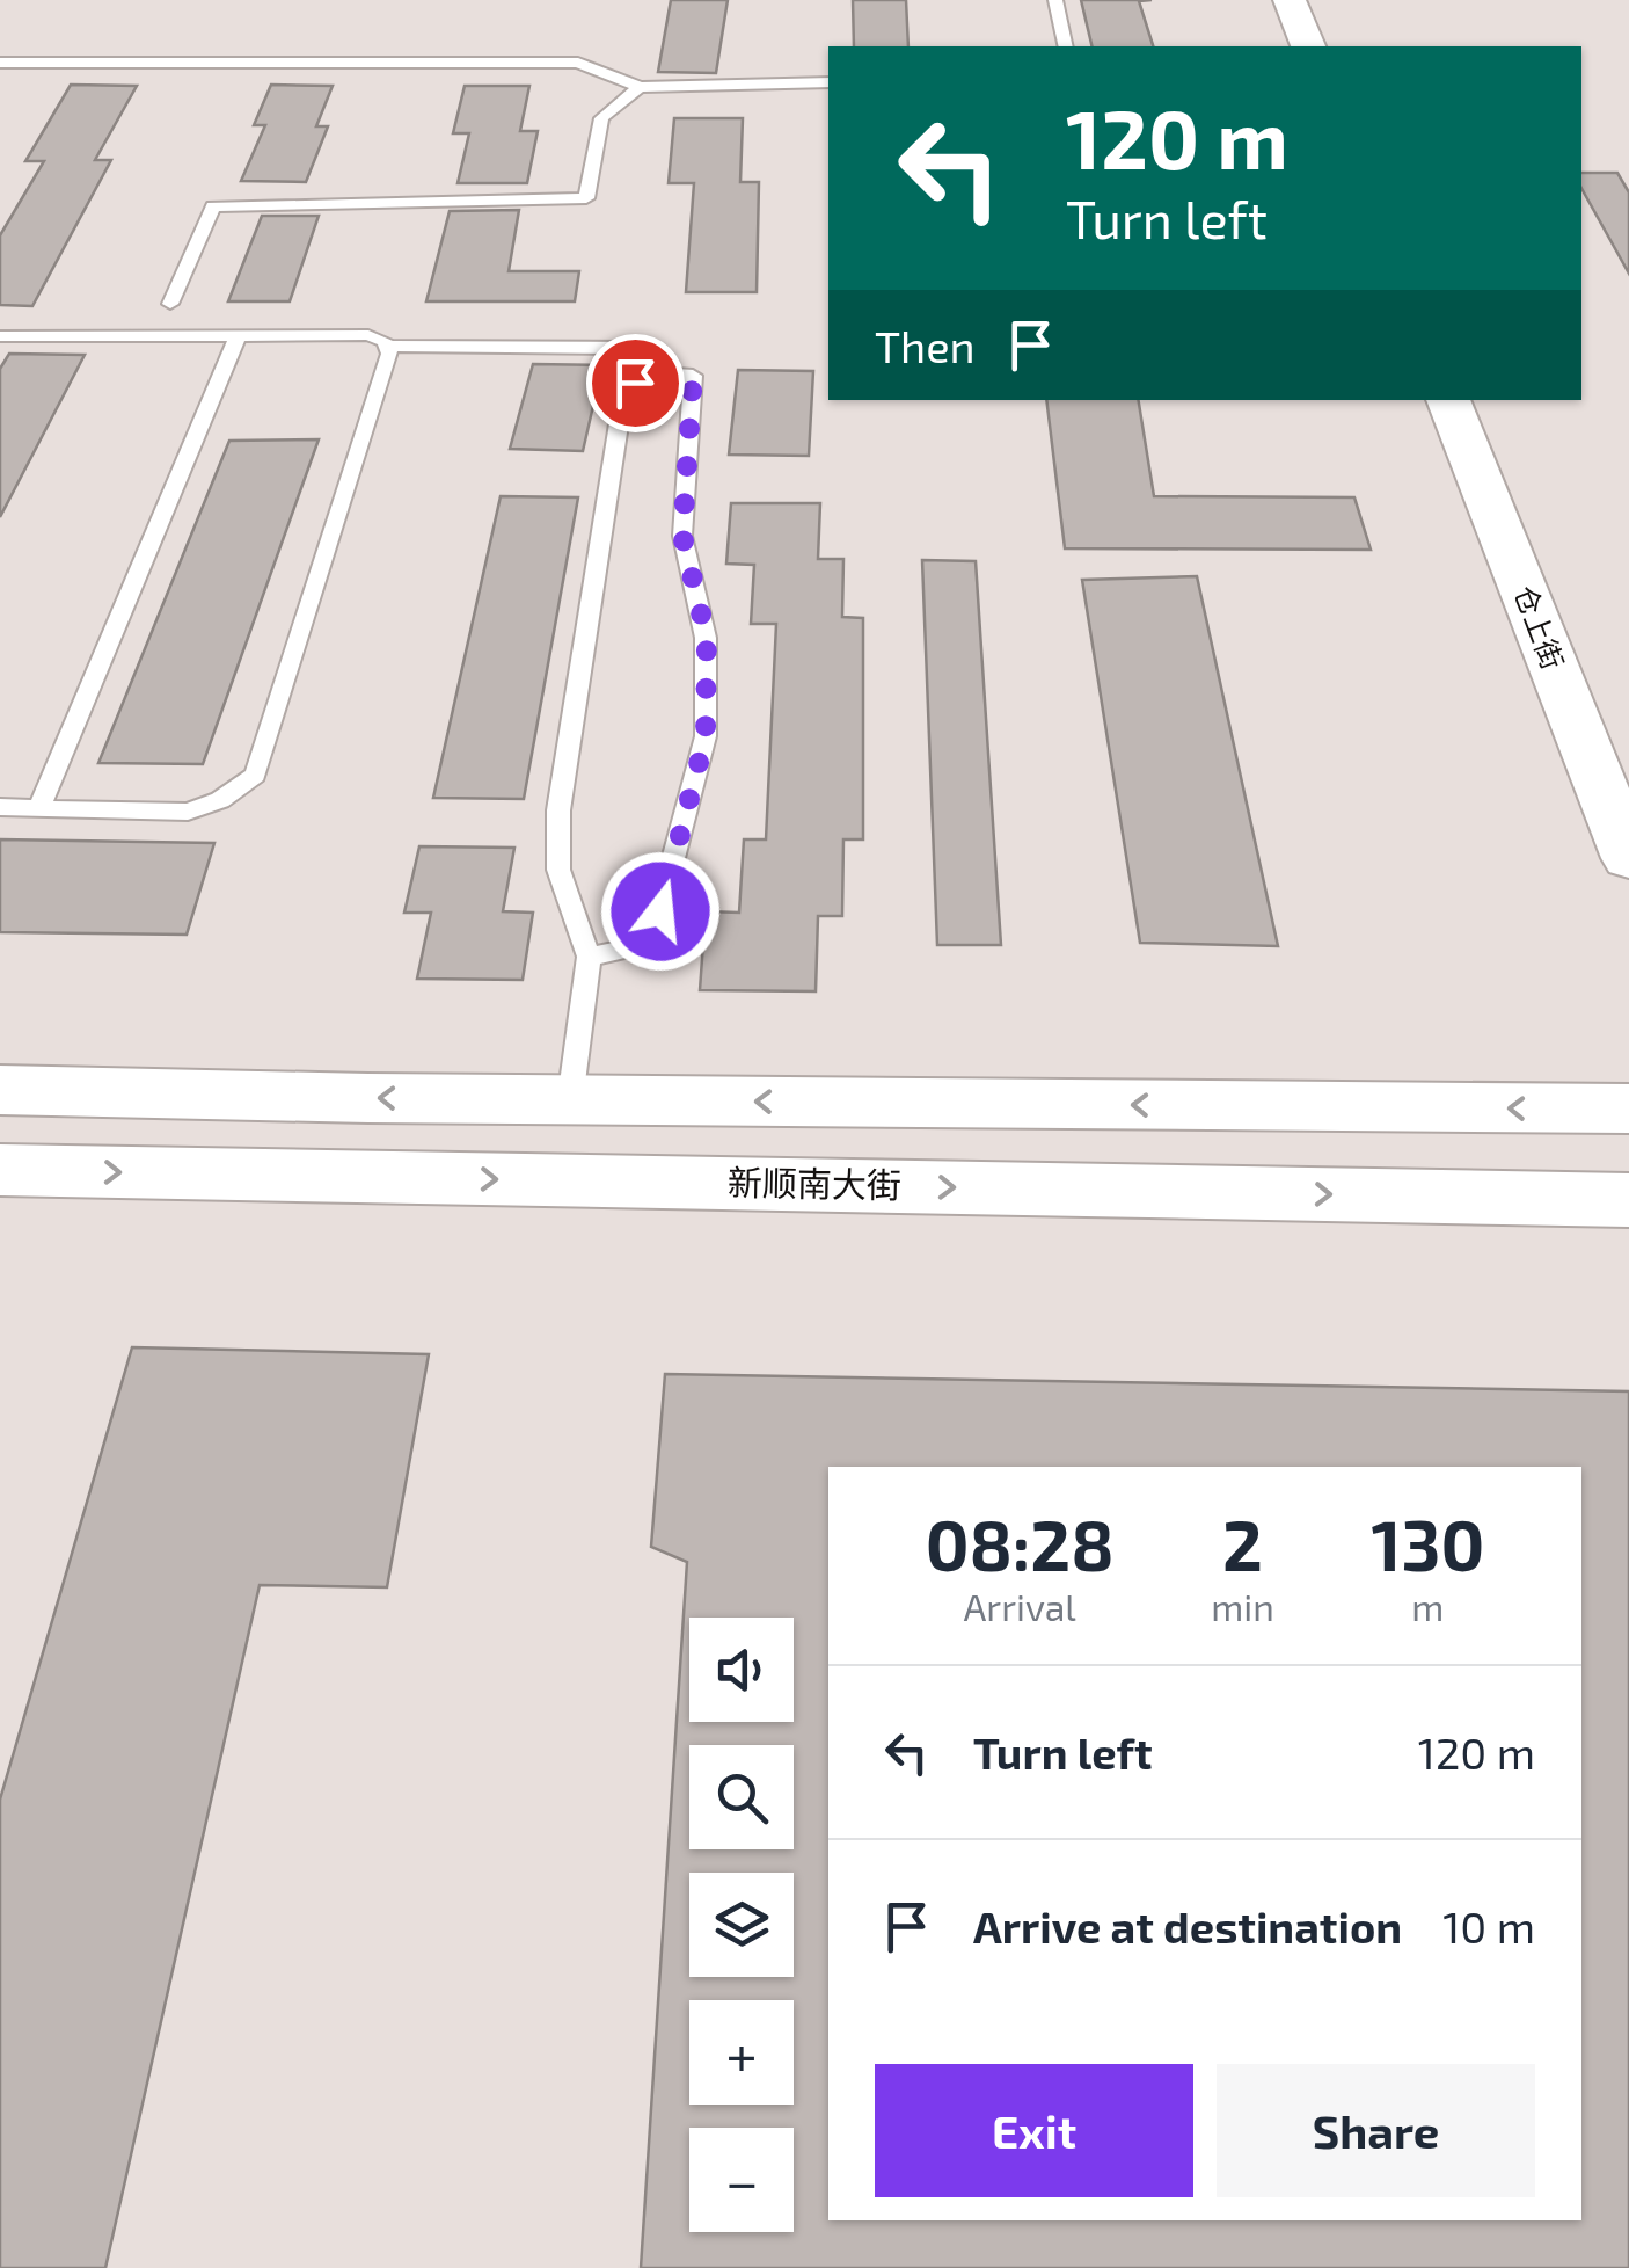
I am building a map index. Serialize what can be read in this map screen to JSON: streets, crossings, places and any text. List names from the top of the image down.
{
  "streets": {
    "main road": ["仓上街", "新顺南大街"]
  },
  "page": {
    "turn": ["120 m", "Turn left"],
    "then": "Then",
    "eta": [
      "08:28",
      "Arrival",
      "2",
      "min",
      "130",
      "m"
    ],
    "map_buttons": ["+", "−"],
    "list": [
      {
        "name": "Turn left",
        "value": "120 m"
      },
      {
        "name": "Arrive at destination",
        "value": "10 m"
      }
    ],
    "buttons": ["Exit", "Share"]
  }
}
